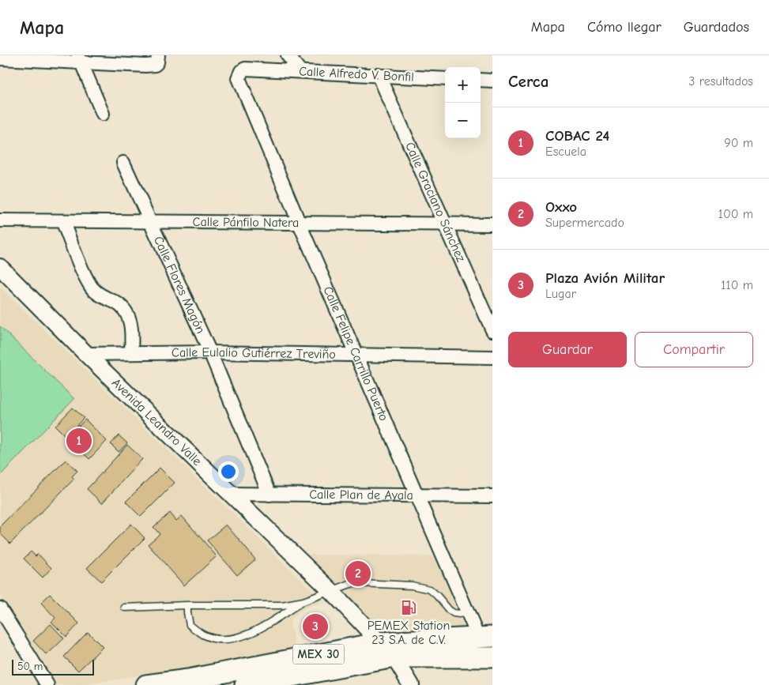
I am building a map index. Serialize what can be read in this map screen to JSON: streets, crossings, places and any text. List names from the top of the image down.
{
  "streets": {
    "main road": ["MEX 30"],
    "street": [
      "Calle Alfredo V. Bonfil",
      "Calle Graciano Sánchez",
      "Calle Pánfilo Natera",
      "Calle Flores Magón",
      "Calle Eulalio Gutiérrez Treviño",
      "Calle Felipe Carrillo Puerto",
      "Avenida Leandro Valle",
      "Calle Plan de Ayala"
    ]
  },
  "crossings": [
    ["Calle Alfredo V. Bonfil", "Calle Graciano Sánchez"],
    ["Calle Alfredo V. Bonfil", "Calle Felipe Carrillo Puerto"],
    ["Calle Graciano Sánchez", "Calle Pánfilo Natera"],
    ["Calle Pánfilo Natera", "Calle Flores Magón"],
    ["Calle Pánfilo Natera", "Calle Felipe Carrillo Puerto"],
    ["Calle Flores Magón", "Calle Eulalio Gutiérrez Treviño"],
    ["Calle Flores Magón", "Calle Plan de Ayala"],
    ["Calle Eulalio Gutiérrez Treviño", "Calle Felipe Carrillo Puerto"],
    ["Calle Eulalio Gutiérrez Treviño", "Avenida Leandro Valle"],
    ["Calle Felipe Carrillo Puerto", "Calle Plan de Ayala"],
    ["Calle Felipe Carrillo Puerto", "MEX 30"],
    ["Avenida Leandro Valle", "Calle Plan de Ayala"],
    ["Avenida Leandro Valle", "MEX 30"]
  ],
  "places": {
    "fuel station": ["PEMEX Station 23 S.A. de C.V."]
  },
  "scale_bar": "50 m",
  "page": {
    "header": "Mapa",
    "nav": ["Mapa", "Cómo llegar", "Guardados"],
    "heading": ["Cerca", "3 resultados"],
    "map_buttons": ["+", "−"],
    "list": [
      {
        "mark": "1",
        "name": "COBAC 24",
        "note": "Escuela",
        "value": "90 m"
      },
      {
        "mark": "2",
        "name": "Oxxo",
        "note": "Supermercado",
        "value": "100 m"
      },
      {
        "mark": "3",
        "name": "Plaza Avión Militar",
        "note": "Lugar",
        "value": "110 m"
      }
    ],
    "buttons": ["Guardar", "Compartir"],
    "pins": ["1", "2", "3"],
    "scale": "50 m"
  }
}
